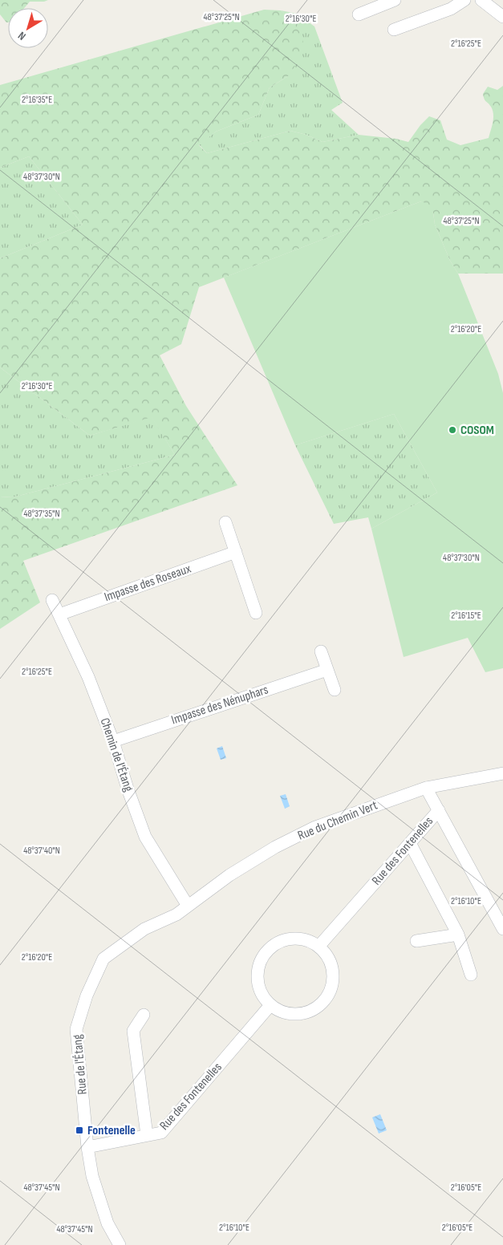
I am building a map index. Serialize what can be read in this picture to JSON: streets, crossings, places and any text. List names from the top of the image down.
{
  "streets": {
    "street": [
      "Impasse des Roseaux",
      "Impasse des Nénuphars",
      "Chemin de l'Étang",
      "Rue du Chemin Vert",
      "Rue des Fontenelles",
      "Rue de l'Étang"
    ]
  },
  "crossings": [
    ["Impasse des Roseaux", "Chemin de l'Étang"],
    ["Impasse des Nénuphars", "Chemin de l'Étang"],
    ["Chemin de l'Étang", "Rue du Chemin Vert"],
    ["Chemin de l'Étang", "Rue de l'Étang"],
    ["Rue du Chemin Vert", "Rue de l'Étang"],
    ["Rue des Fontenelles", "Rue de l'Étang"]
  ],
  "places": {
    "other": ["COSOM"],
    "transit": ["Fontenelle"]
  },
  "north": "bottom left",
  "coordinates": [
    "48°37'25\"N",
    "2°16'30\"E",
    "2°16'25\"E",
    "2°16'35\"E",
    "48°37'30\"N",
    "2°16'20\"E",
    "48°37'35\"N",
    "2°16'15\"E",
    "48°37'40\"N",
    "2°16'10\"E",
    "2°16'05\"E",
    "48°37'45\"N"
  ]
}
